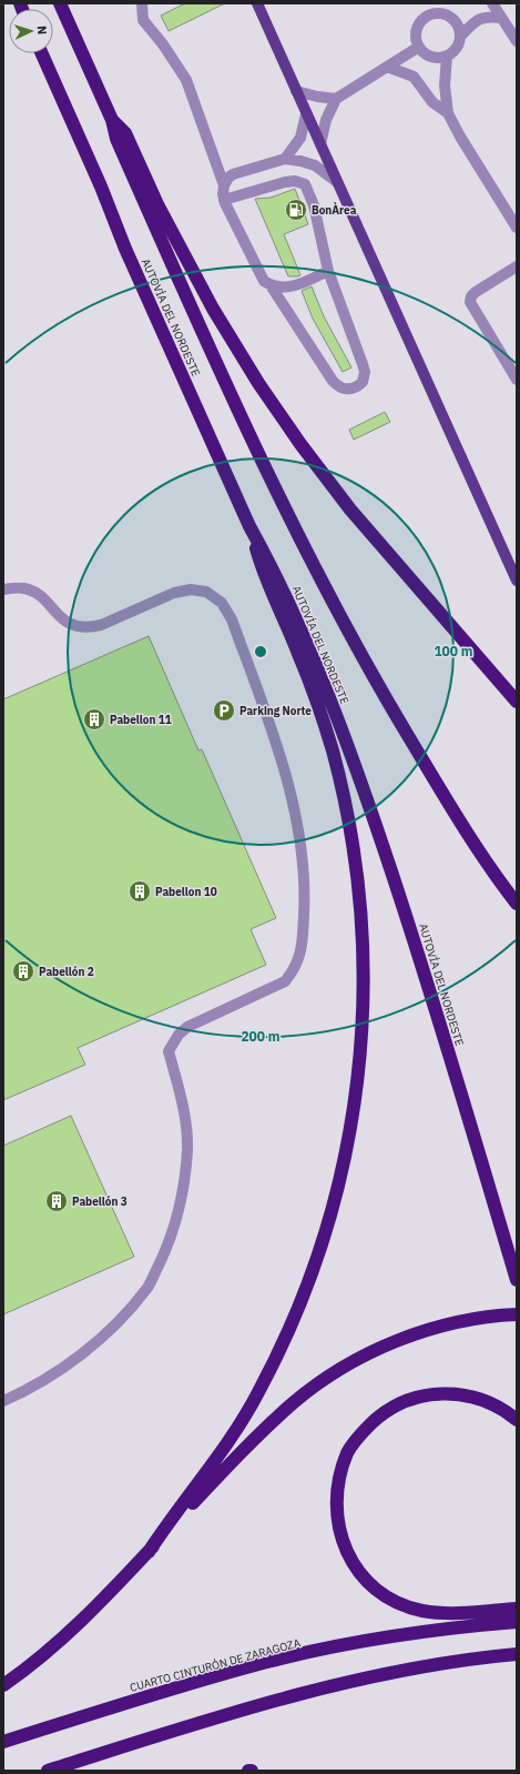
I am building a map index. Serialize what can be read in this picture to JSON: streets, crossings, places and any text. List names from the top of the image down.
{
  "streets": {
    "highway": ["AUTOVÍA DEL NORDESTE", "CUARTO CINTURÓN DE ZARAGOZA"]
  },
  "places": {
    "fuel station": ["BonÀrea"],
    "parking": ["Parking Norte"],
    "building": [
      "Pabellon 11",
      "Pabellon 10",
      "Pabellón 2",
      "Pabellón 3"
    ]
  },
  "north": "right",
  "rings": ["100 m", "200 m"]
}
